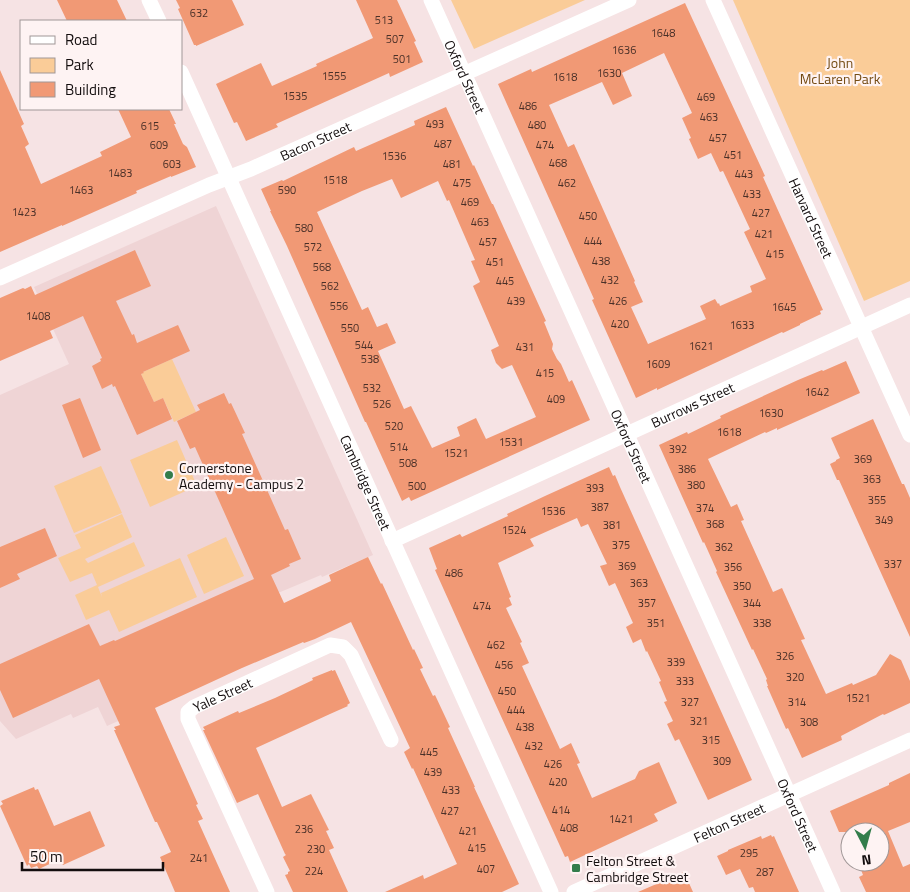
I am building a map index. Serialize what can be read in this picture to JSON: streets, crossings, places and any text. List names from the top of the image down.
{
  "streets": {
    "street": [
      "Oxford Street",
      "Bacon Street",
      "Harvard Street",
      "Burrows Street",
      "Cambridge Street",
      "Yale Street",
      "Felton Street"
    ]
  },
  "crossings": [
    ["Oxford Street", "Bacon Street"],
    ["Oxford Street", "Burrows Street"],
    ["Oxford Street", "Felton Street"],
    ["Bacon Street", "Cambridge Street"],
    ["Harvard Street", "Burrows Street"],
    ["Burrows Street", "Cambridge Street"]
  ],
  "parks": ["John McLaren Park"],
  "places": {
    "other": ["Cornerstone Academy - Campus 2"],
    "transit": ["Felton Street & Cambridge Street"]
  },
  "house_numbers": [
    "632",
    "513",
    "1648",
    "507",
    "1636",
    "501",
    "1630",
    "1555",
    "1618",
    "1535",
    "469",
    "486",
    "463",
    "493",
    "480",
    "615",
    "457",
    "487",
    "609",
    "474",
    "451",
    "1536",
    "468",
    "603",
    "481",
    "1483",
    "443",
    "1518",
    "475",
    "462",
    "1463",
    "590",
    "433",
    "469",
    "1423",
    "427",
    "450",
    "463",
    "580",
    "421",
    "444",
    "457",
    "572",
    "415",
    "438",
    "451",
    "568",
    "432",
    "445",
    "562",
    "439",
    "426",
    "556",
    "1645",
    "1408",
    "420",
    "1633",
    "550",
    "544",
    "1621",
    "431",
    "538",
    "1609",
    "415",
    "532",
    "1642",
    "409",
    "526",
    "1630",
    "520",
    "1618",
    "1531",
    "514",
    "392",
    "1521",
    "369",
    "508",
    "386",
    "363",
    "380",
    "500",
    "393",
    "355",
    "387",
    "374",
    "1536",
    "349",
    "368",
    "381",
    "1524",
    "375",
    "362",
    "337",
    "369",
    "356",
    "486",
    "363",
    "350",
    "357",
    "344",
    "474",
    "351",
    "338",
    "462",
    "326",
    "339",
    "456",
    "320",
    "333",
    "450",
    "1521",
    "327",
    "314",
    "444",
    "321",
    "308",
    "438",
    "315",
    "432",
    "445",
    "309",
    "426",
    "439",
    "420",
    "433",
    "414",
    "427",
    "1421",
    "408",
    "236",
    "421",
    "415",
    "230",
    "295",
    "241",
    "407",
    "224",
    "287"
  ],
  "legend": ["Road", "Park", "Building"],
  "scale_bar": "50 m",
  "north": "bottom"
}
